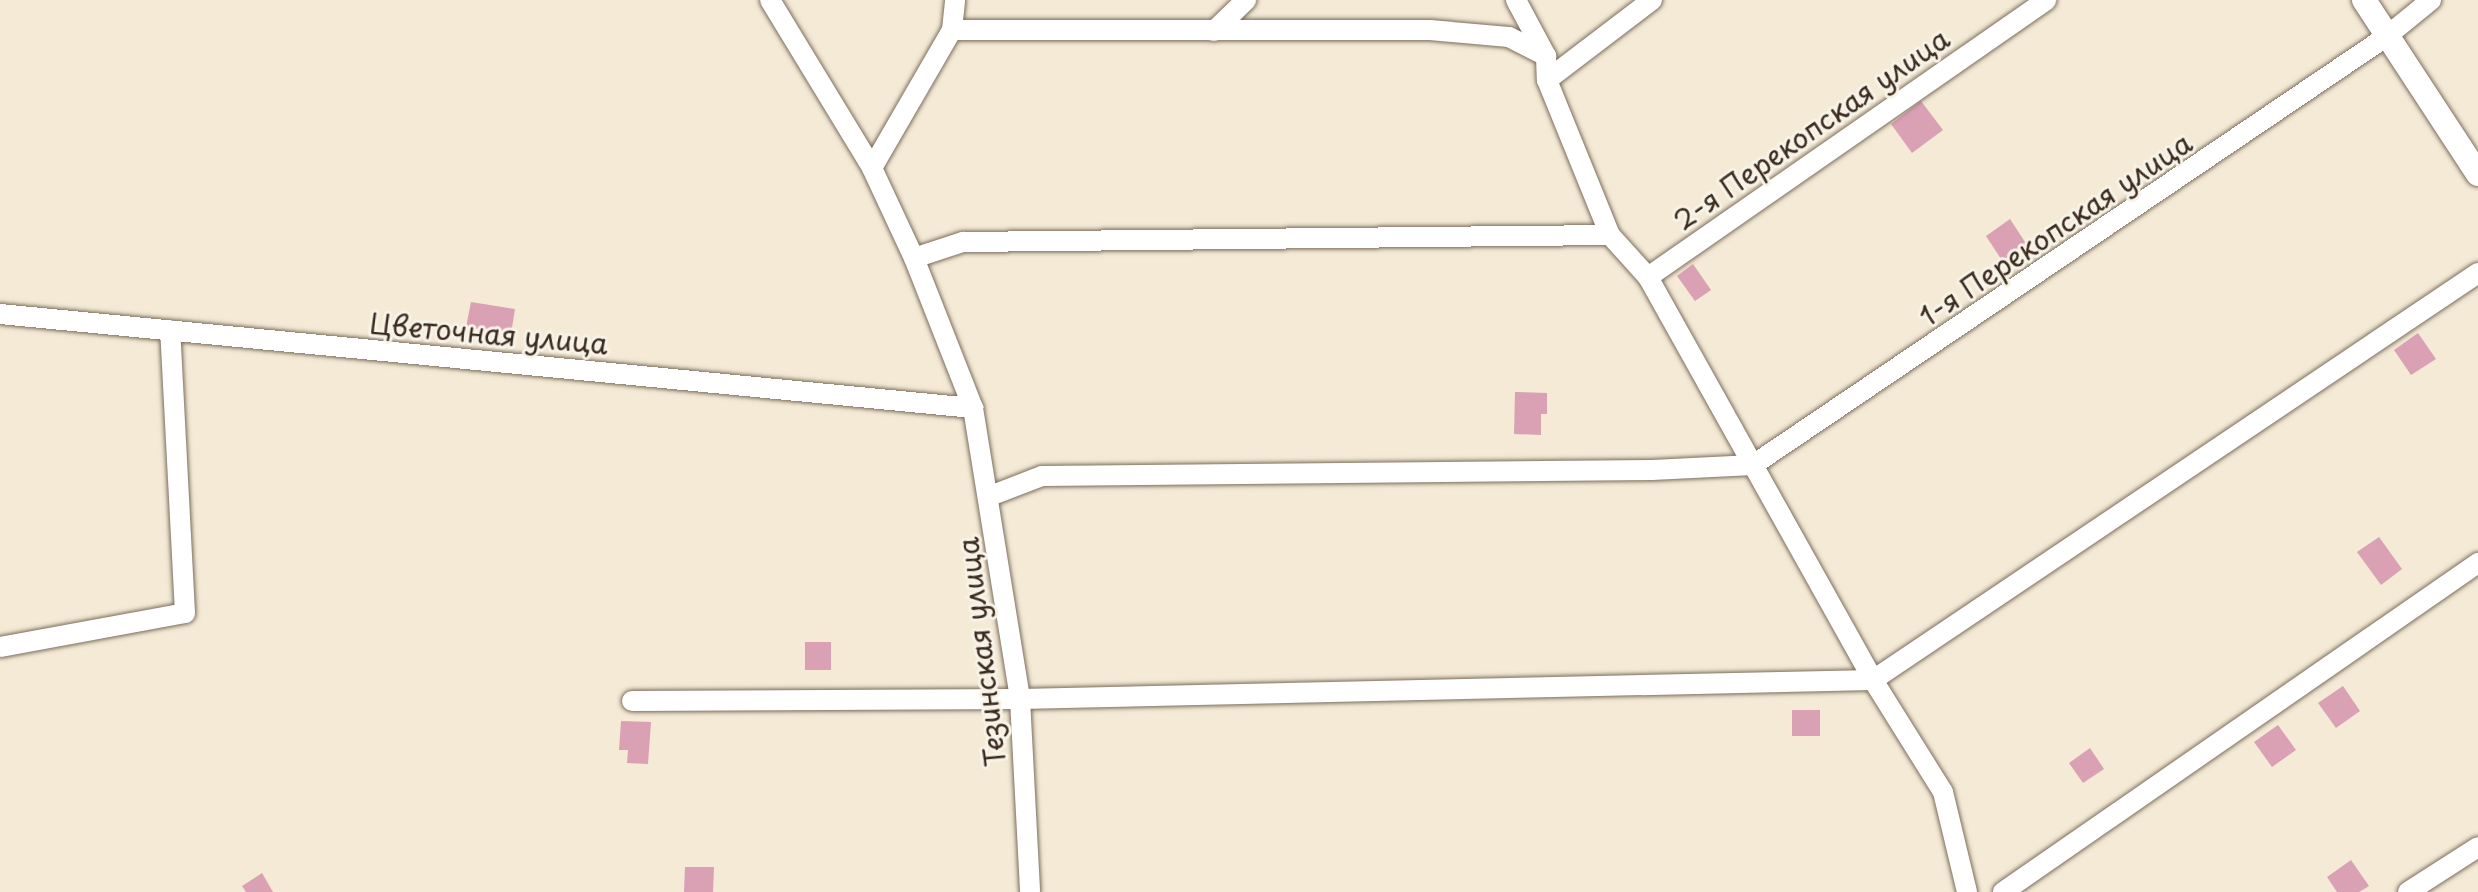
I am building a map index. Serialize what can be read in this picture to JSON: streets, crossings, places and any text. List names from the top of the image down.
{
  "streets": {
    "street": [
      "2-я Перекопская улица",
      "1-я Перекопская улица",
      "Цветочная улица",
      "Тезинская улица"
    ]
  },
  "crossings": [
    ["Цветочная улица", "Тезинская улица"]
  ]
}
